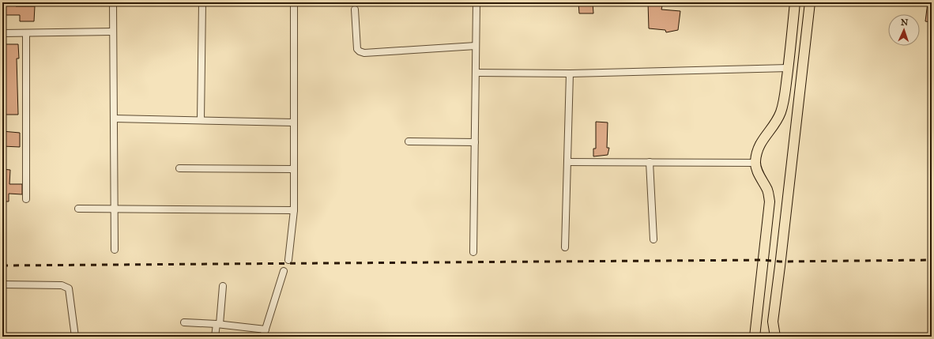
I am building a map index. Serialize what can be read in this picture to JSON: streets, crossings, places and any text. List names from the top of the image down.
{
  "north": "top"
}
